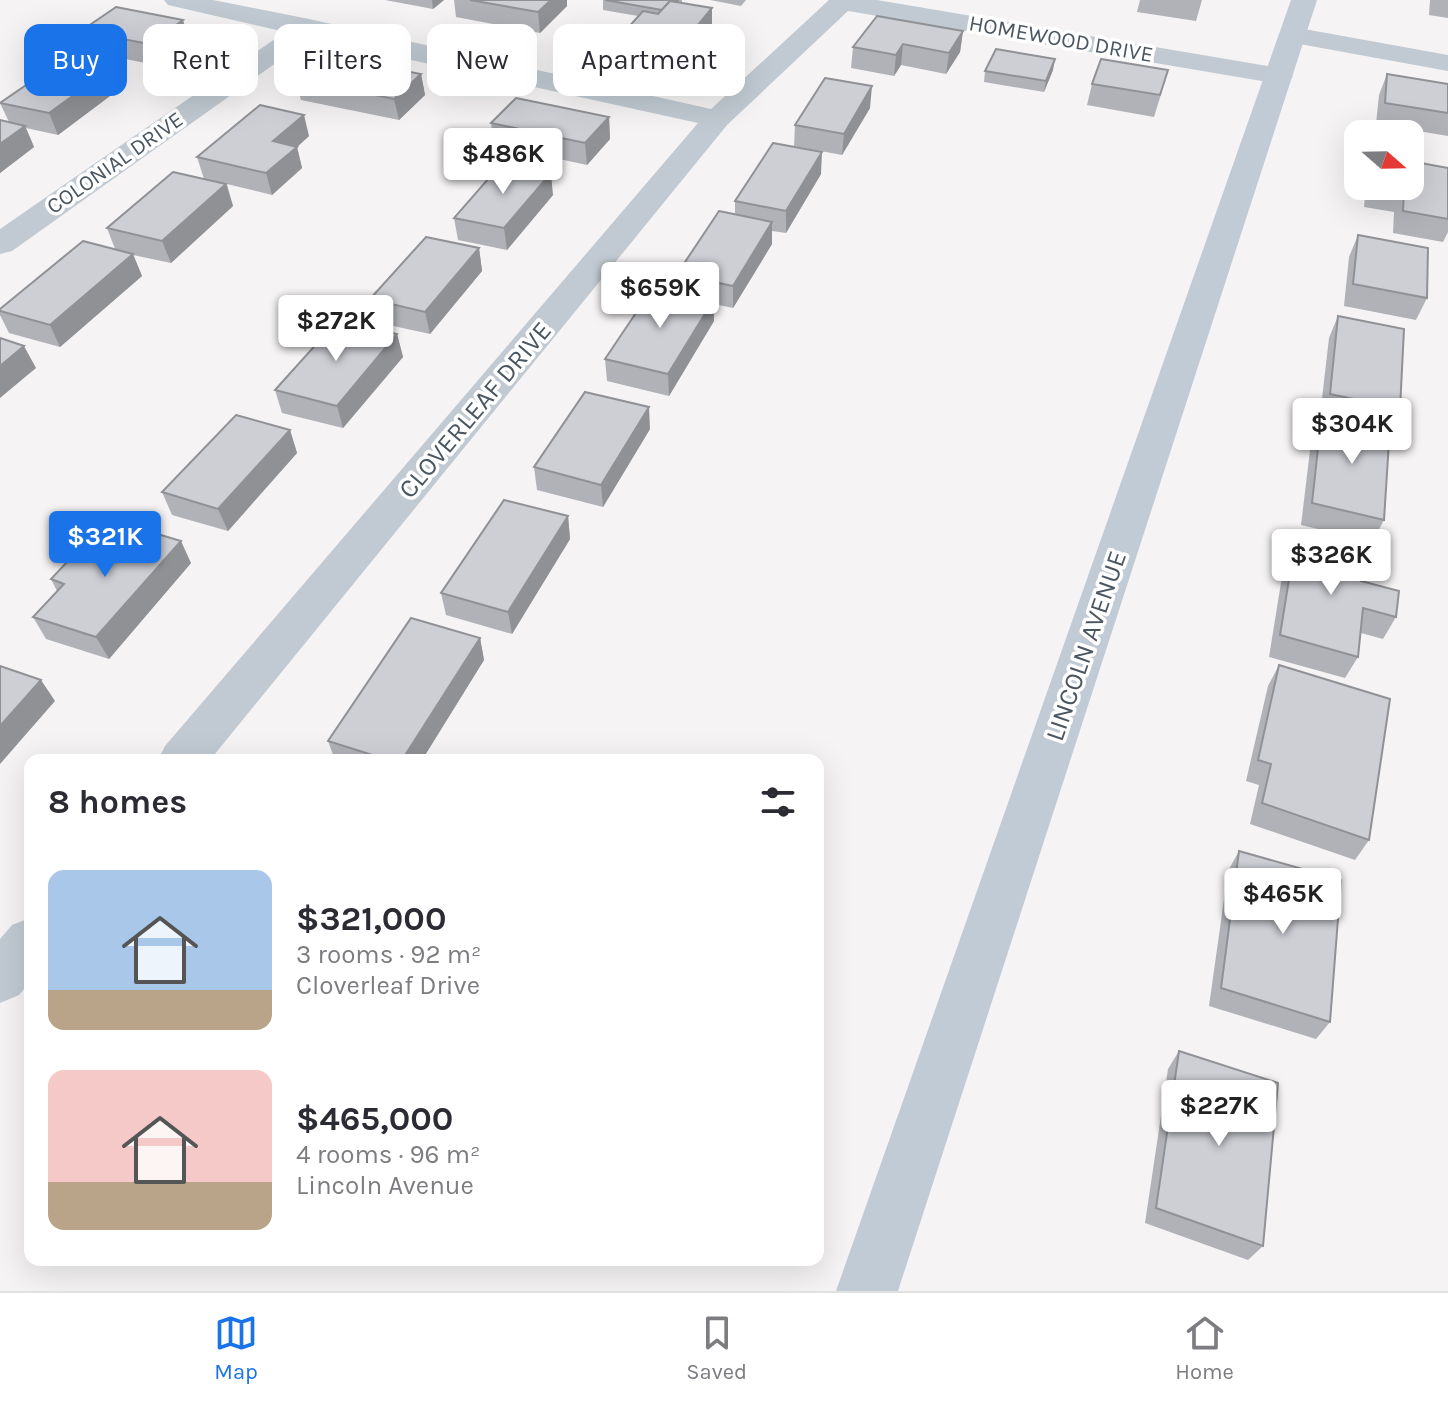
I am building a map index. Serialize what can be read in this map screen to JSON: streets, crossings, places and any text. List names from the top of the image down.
{
  "streets": {
    "street": [
      "HOMEWOOD DRIVE",
      "COLONIAL DRIVE",
      "CLOVERLEAF DRIVE",
      "LINCOLN AVENUE"
    ]
  },
  "crossings": [
    ["HOMEWOOD DRIVE", "CLOVERLEAF DRIVE"],
    ["HOMEWOOD DRIVE", "LINCOLN AVENUE"]
  ],
  "north": "right",
  "page": {
    "chip": [
      "Buy",
      "Rent",
      "Filters",
      "New",
      "Apartment"
    ],
    "price": [
      "$486K",
      "$659K",
      "$272K",
      "$304K",
      "$321K",
      "$326K",
      "$465K",
      "$227K"
    ],
    "heading": "8 homes",
    "list": [
      {
        "name": "$321,000",
        "note": "3 rooms · 92 m² · Cloverleaf Drive"
      },
      {
        "name": "$465,000",
        "note": "4 rooms · 96 m² · Lincoln Avenue"
      }
    ],
    "tabs": ["Map", "Saved", "Home"]
  }
}
